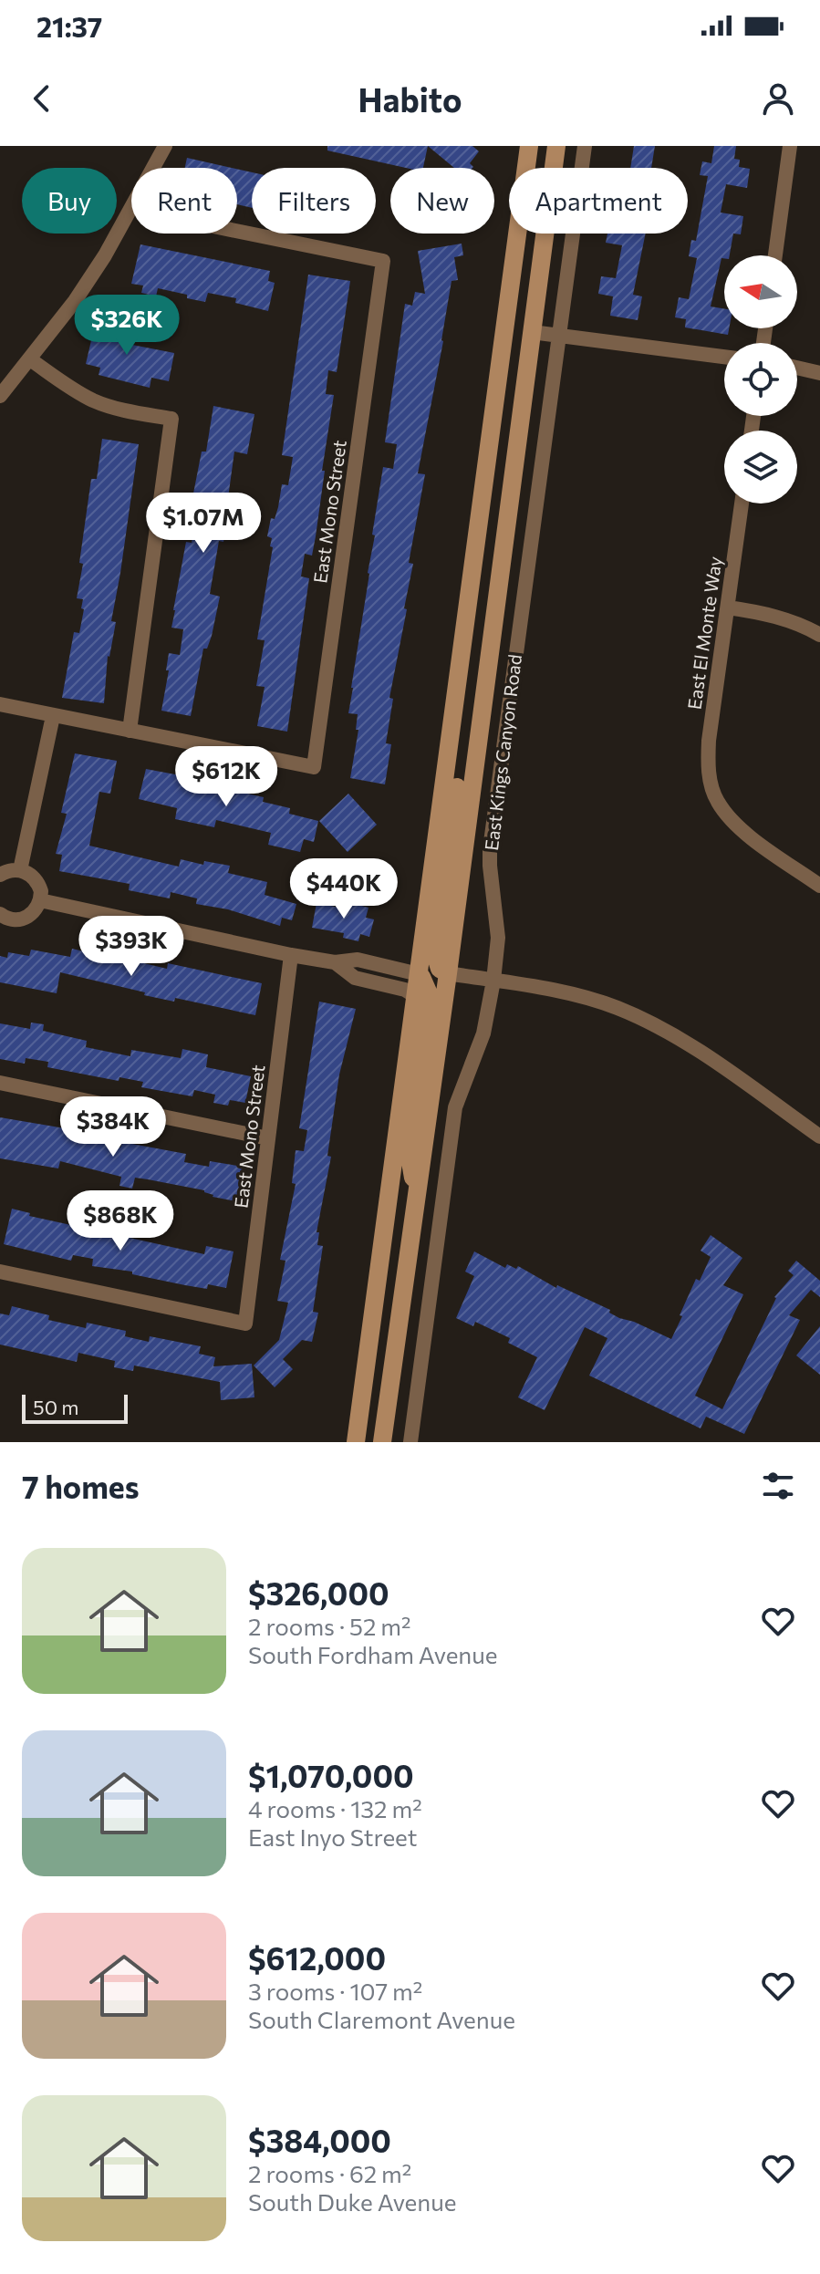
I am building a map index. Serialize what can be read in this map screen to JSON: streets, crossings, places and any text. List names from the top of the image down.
{
  "streets": {
    "main road": ["East Kings Canyon Road"],
    "street": ["East Mono Street", "East El Monte Way"]
  },
  "scale_bar": "50 m",
  "north": "left",
  "page": {
    "status": "21:37",
    "header": "Habito",
    "chip": [
      "Buy",
      "Rent",
      "Filters",
      "New",
      "Apartment"
    ],
    "price": [
      "$326K",
      "$1.07M",
      "$612K",
      "$440K",
      "$393K",
      "$384K",
      "$868K"
    ],
    "scale": "50 m",
    "heading": "7 homes",
    "list": [
      {
        "name": "$326,000",
        "note": "2 rooms · 52 m² · South Fordham Avenue"
      },
      {
        "name": "$1,070,000",
        "note": "4 rooms · 132 m² · East Inyo Street"
      },
      {
        "name": "$612,000",
        "note": "3 rooms · 107 m² · South Claremont Avenue"
      },
      {
        "name": "$384,000",
        "note": "2 rooms · 62 m² · South Duke Avenue"
      }
    ]
  }
}
